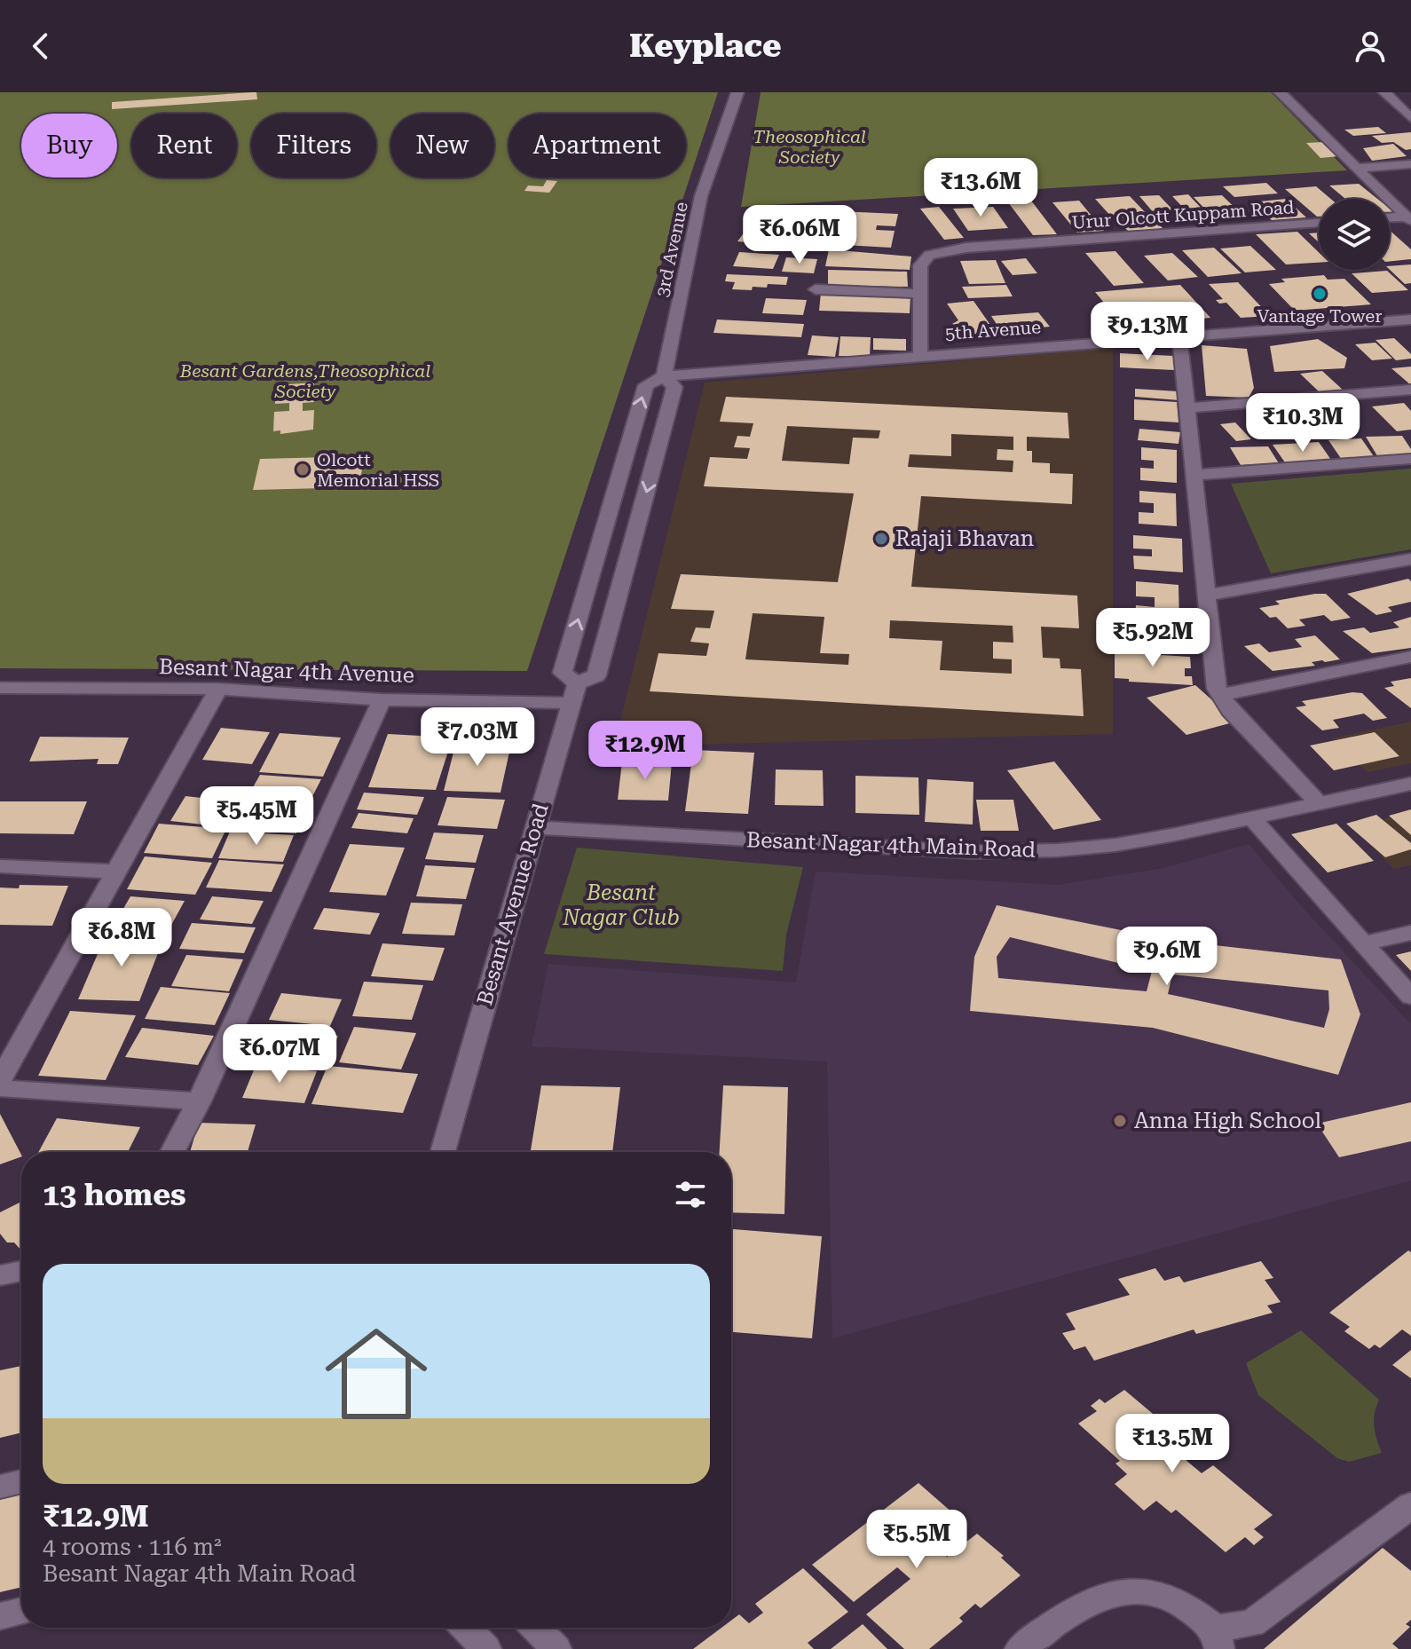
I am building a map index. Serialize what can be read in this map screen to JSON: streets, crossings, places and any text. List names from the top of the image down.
{
  "streets": {
    "street": [
      "Urur Olcott Kuppam Road",
      "3rd Avenue",
      "5th Avenue",
      "Besant Nagar 4th Avenue",
      "Besant Nagar 4th Main Road",
      "Besant Avenue Road"
    ]
  },
  "crossings": [
    ["Urur Olcott Kuppam Road", "5th Avenue"],
    ["3rd Avenue", "5th Avenue"],
    ["Besant Nagar 4th Avenue", "Besant Avenue Road"],
    ["Besant Nagar 4th Main Road", "Besant Avenue Road"]
  ],
  "parks": ["Theosophical Society", "Besant Gardens,Theosophical Society", "Besant Nagar Club"],
  "places": [
    "Vantage Tower",
    "Olcott Memorial HSS",
    "Rajaji Bhavan",
    "Anna High School"
  ],
  "page": {
    "header": "Keyplace",
    "chip": [
      "Buy",
      "Rent",
      "Filters",
      "New",
      "Apartment"
    ],
    "price": [
      "₹13.6M",
      "₹6.06M",
      "₹9.13M",
      "₹10.3M",
      "₹5.92M",
      "₹7.03M",
      "₹12.9M",
      "₹5.45M",
      "₹6.8M",
      "₹9.6M",
      "₹6.07M",
      "₹13.5M",
      "₹5.5M"
    ],
    "heading": "13 homes",
    "list": [
      {
        "name": "₹12.9M",
        "note": "4 rooms · 116 m² · Besant Nagar 4th Main Road"
      }
    ]
  }
}
